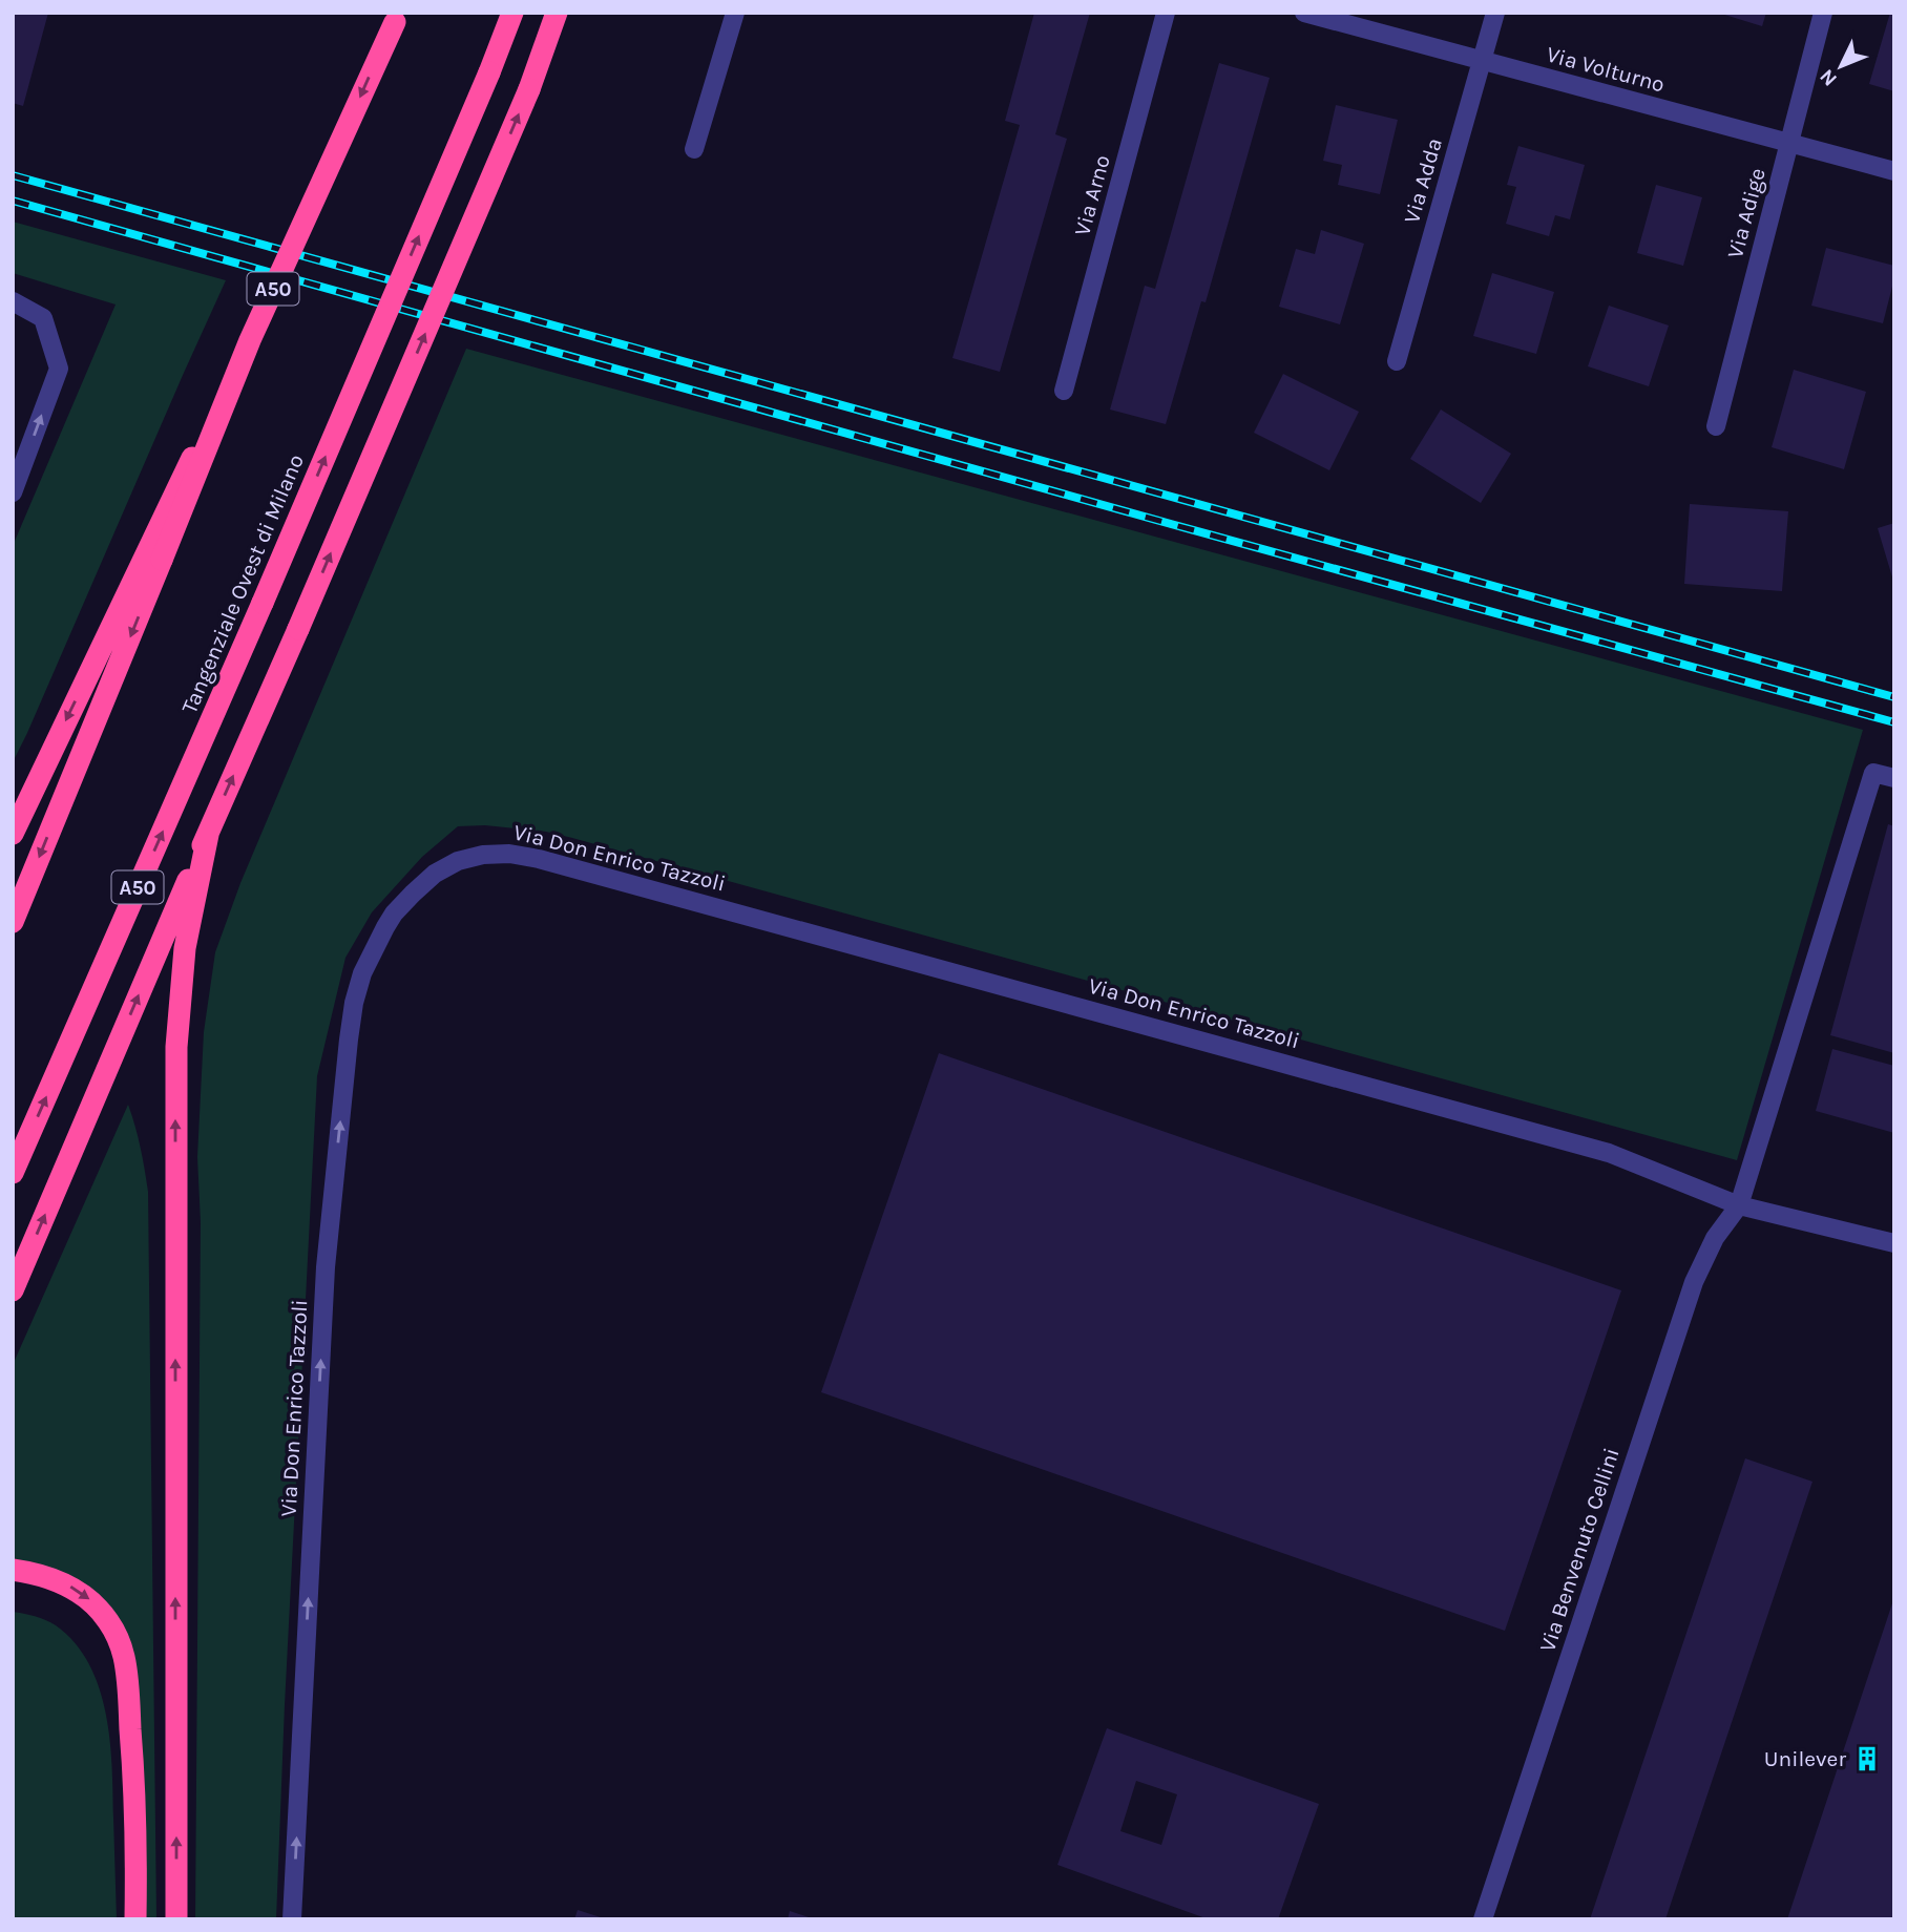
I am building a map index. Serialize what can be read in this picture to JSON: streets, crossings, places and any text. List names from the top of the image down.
{
  "streets": {
    "highway": ["A50", "Tangenziale Ovest di Milano"],
    "street": [
      "Via Volturno",
      "Via Adda",
      "Via Arno",
      "Via Adige",
      "Via Don Enrico Tazzoli",
      "Via Benvenuto Cellini"
    ]
  },
  "crossings": [
    ["Via Volturno", "Via Adda"],
    ["Via Volturno", "Via Adige"],
    ["Via Don Enrico Tazzoli", "Via Benvenuto Cellini"]
  ],
  "places": {
    "building": ["Unilever"]
  },
  "north": "bottom left"
}
